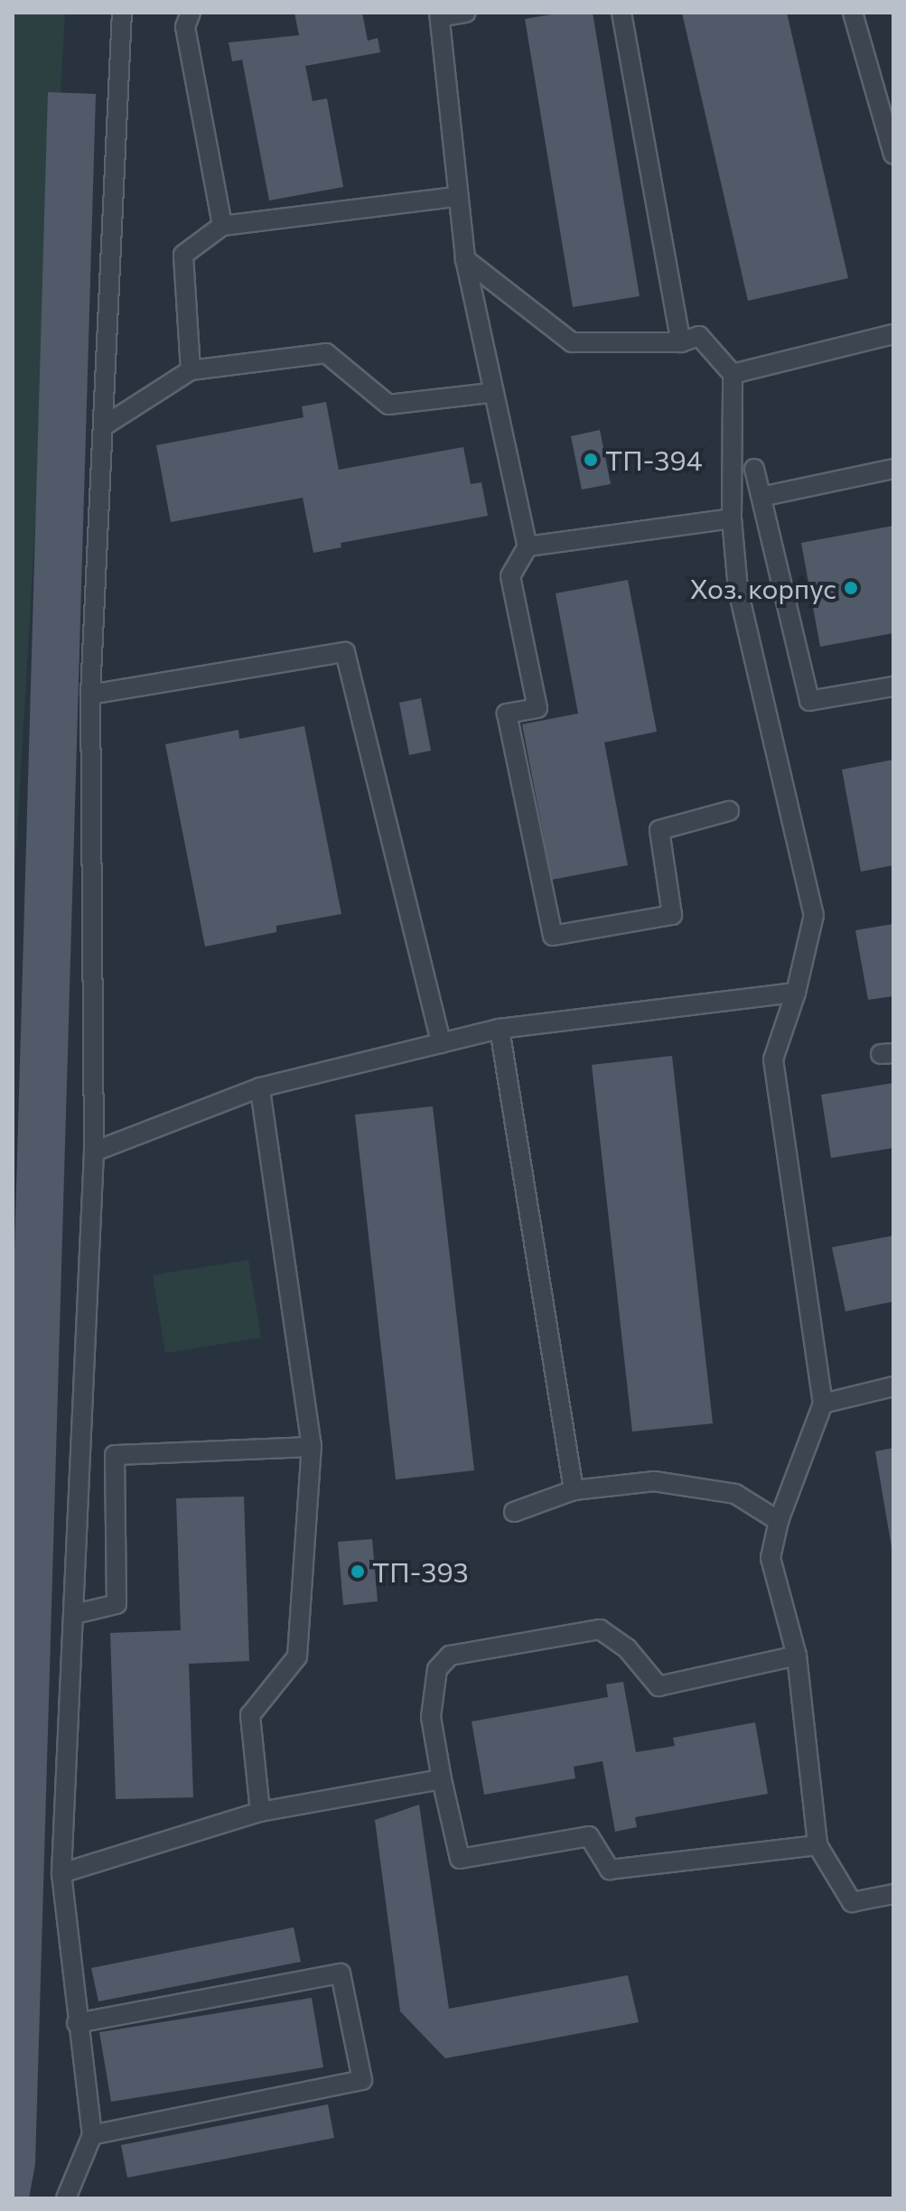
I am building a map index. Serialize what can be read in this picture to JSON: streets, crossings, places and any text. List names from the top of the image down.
{
  "places": ["ТП-394", "Хоз. корпус", "ТП-393"]
}
